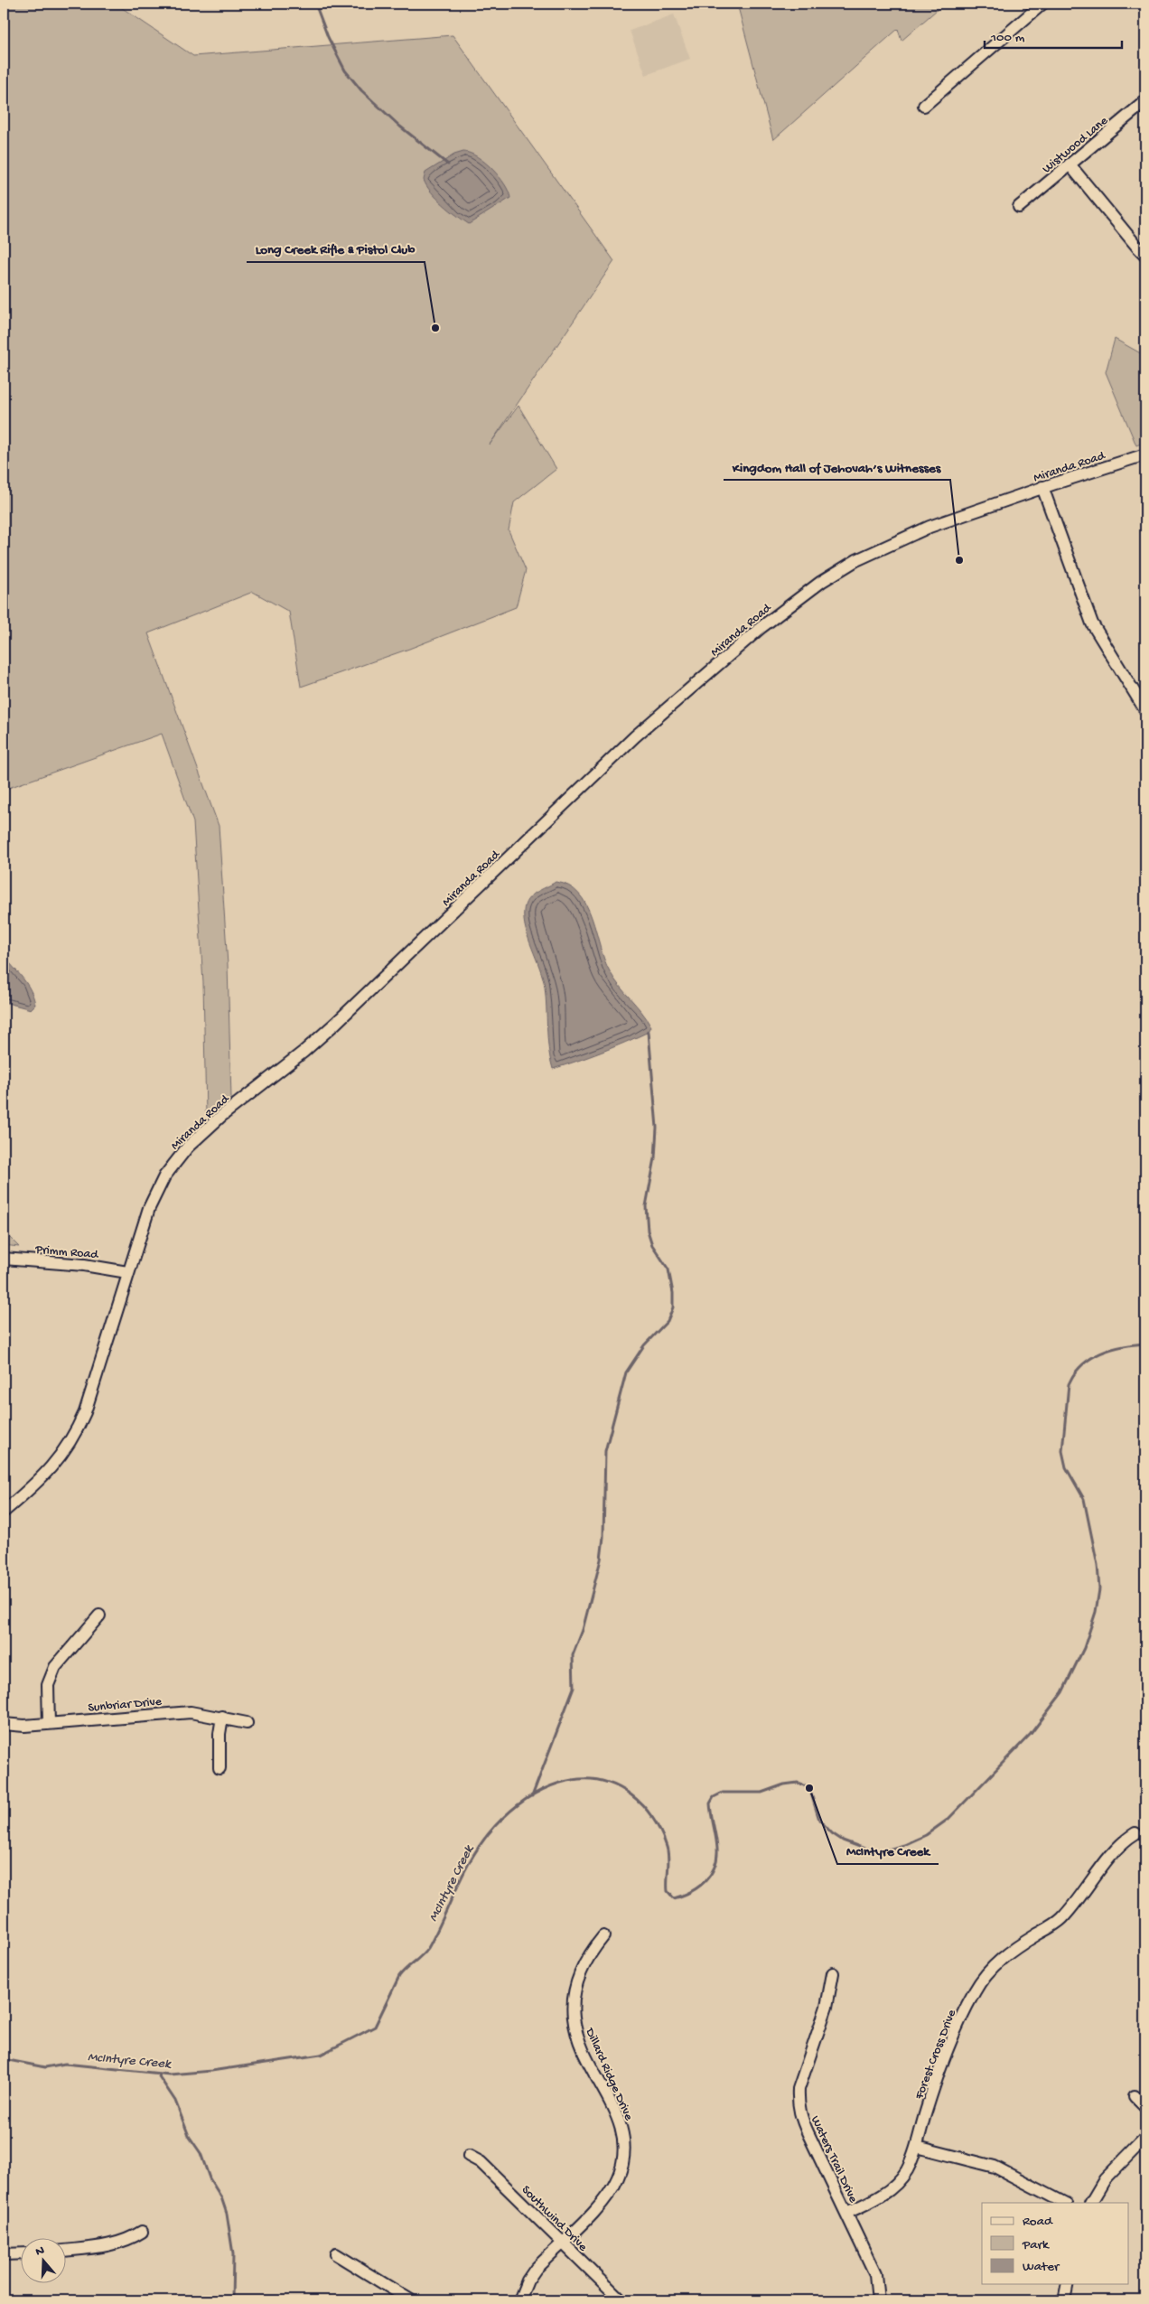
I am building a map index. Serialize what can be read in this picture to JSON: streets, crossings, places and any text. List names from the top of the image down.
{
  "streets": {
    "street": [
      "Wistwood Lane",
      "Miranda Road",
      "Primm Road",
      "Sunbriar Drive",
      "Forest Cross Drive",
      "Dillard Ridge Drive",
      "Waters Trail Drive",
      "Southwind Drive"
    ]
  },
  "crossings": [
    ["Miranda Road", "Primm Road"],
    ["Forest Cross Drive", "Waters Trail Drive"],
    ["Dillard Ridge Drive", "Southwind Drive"]
  ],
  "water": ["McIntyre Creek"],
  "places": ["Long Creek Rifle & Pistol Club", "Kingdom Hall of Jehovah’s Witnesses", "McIntyre Creek"],
  "legend": ["Road", "Park", "Water"],
  "scale_bar": "100 m",
  "north": "top"
}
